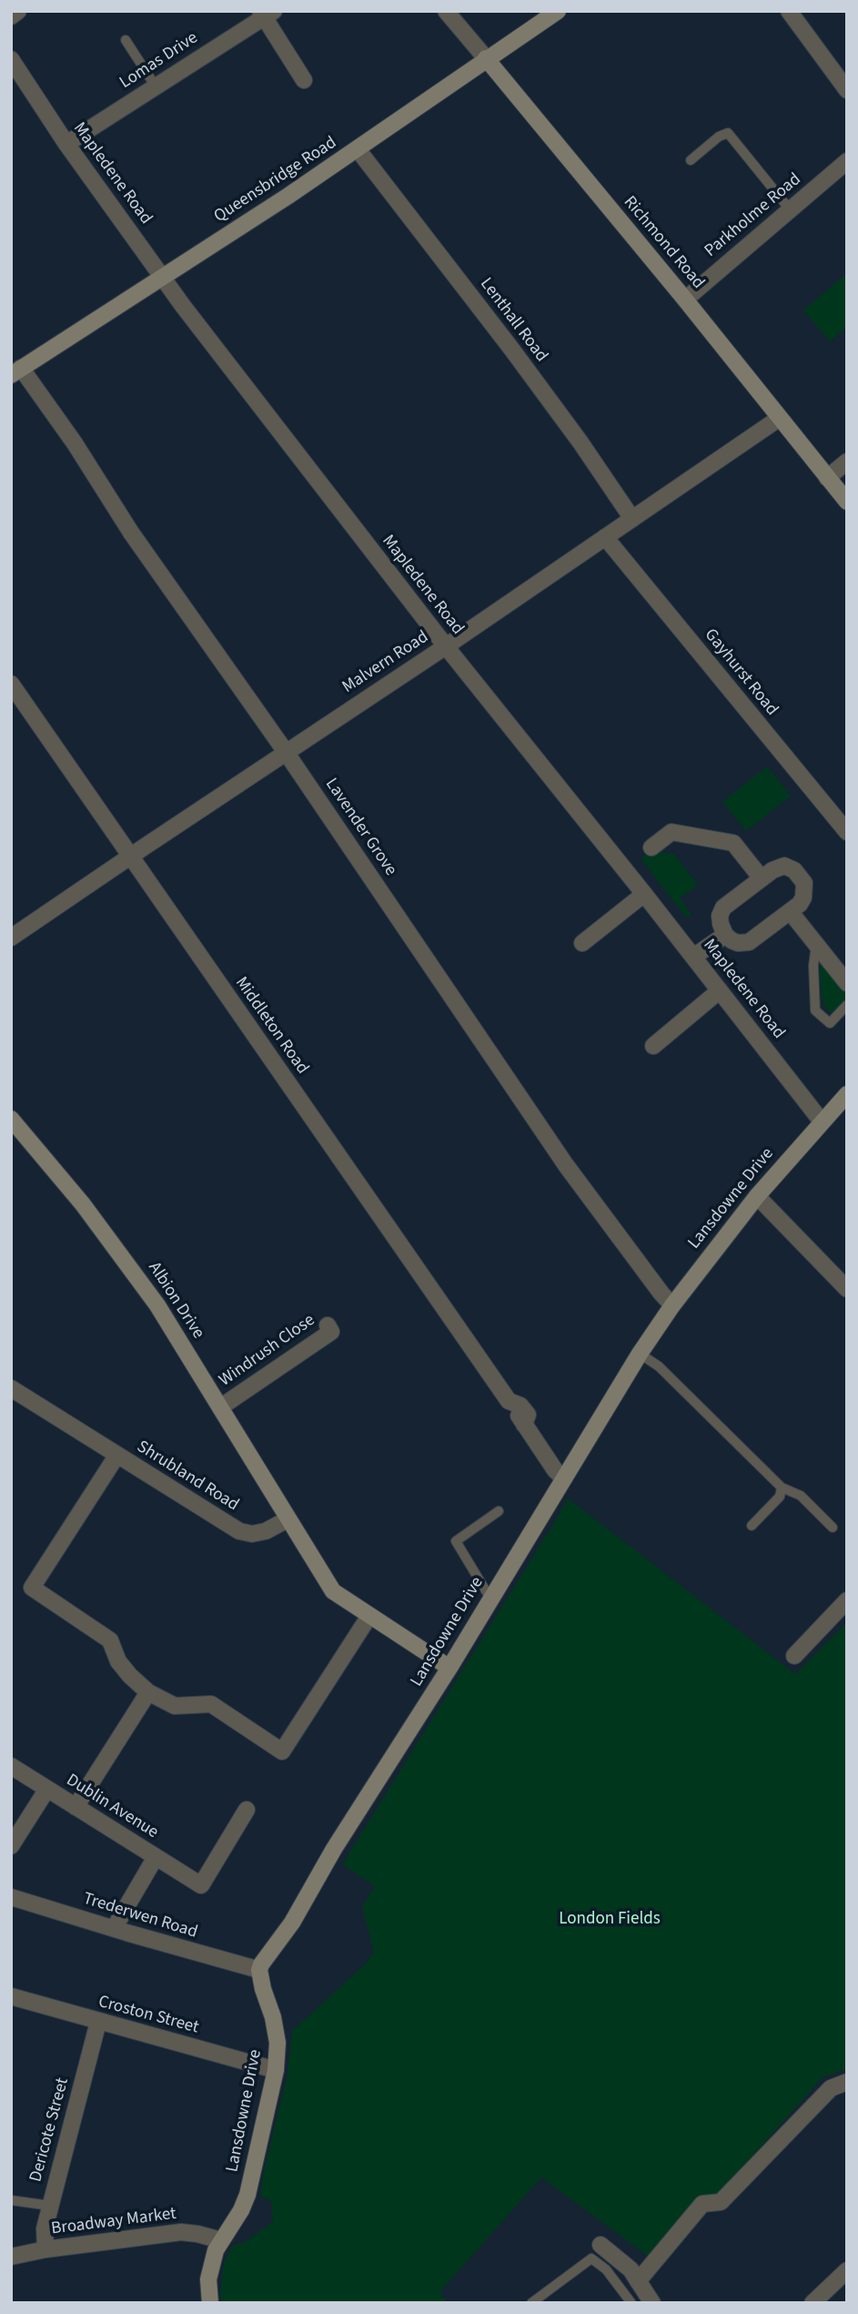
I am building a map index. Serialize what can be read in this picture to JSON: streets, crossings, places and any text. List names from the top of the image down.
{
  "streets": {
    "street": [
      "Lomas Drive",
      "Mapledene Road",
      "Queensbridge Road",
      "Parkholme Road",
      "Richmond Road",
      "Lenthall Road",
      "Malvern Road",
      "Gayhurst Road",
      "Lavender Grove",
      "Middleton Road",
      "Lansdowne Drive",
      "Albion Drive",
      "Windrush Close",
      "Shrubland Road",
      "Dublin Avenue",
      "Trederwen Road",
      "Croston Street",
      "Dericote Street",
      "Broadway Market"
    ]
  },
  "crossings": [
    ["Lomas Drive", "Mapledene Road"],
    ["Mapledene Road", "Queensbridge Road"],
    ["Mapledene Road", "Malvern Road"],
    ["Mapledene Road", "Lansdowne Drive"],
    ["Queensbridge Road", "Richmond Road"],
    ["Queensbridge Road", "Lenthall Road"],
    ["Queensbridge Road", "Lavender Grove"],
    ["Parkholme Road", "Richmond Road"],
    ["Richmond Road", "Malvern Road"],
    ["Lenthall Road", "Malvern Road"],
    ["Malvern Road", "Gayhurst Road"],
    ["Malvern Road", "Lavender Grove"],
    ["Malvern Road", "Middleton Road"],
    ["Lavender Grove", "Lansdowne Drive"],
    ["Middleton Road", "Lansdowne Drive"],
    ["Lansdowne Drive", "Trederwen Road"],
    ["Lansdowne Drive", "Croston Street"],
    ["Lansdowne Drive", "Broadway Market"],
    ["Albion Drive", "Windrush Close"],
    ["Albion Drive", "Shrubland Road"],
    ["Dublin Avenue", "Trederwen Road"],
    ["Croston Street", "Dericote Street"],
    ["Dericote Street", "Broadway Market"]
  ],
  "parks": ["London Fields"]
}
